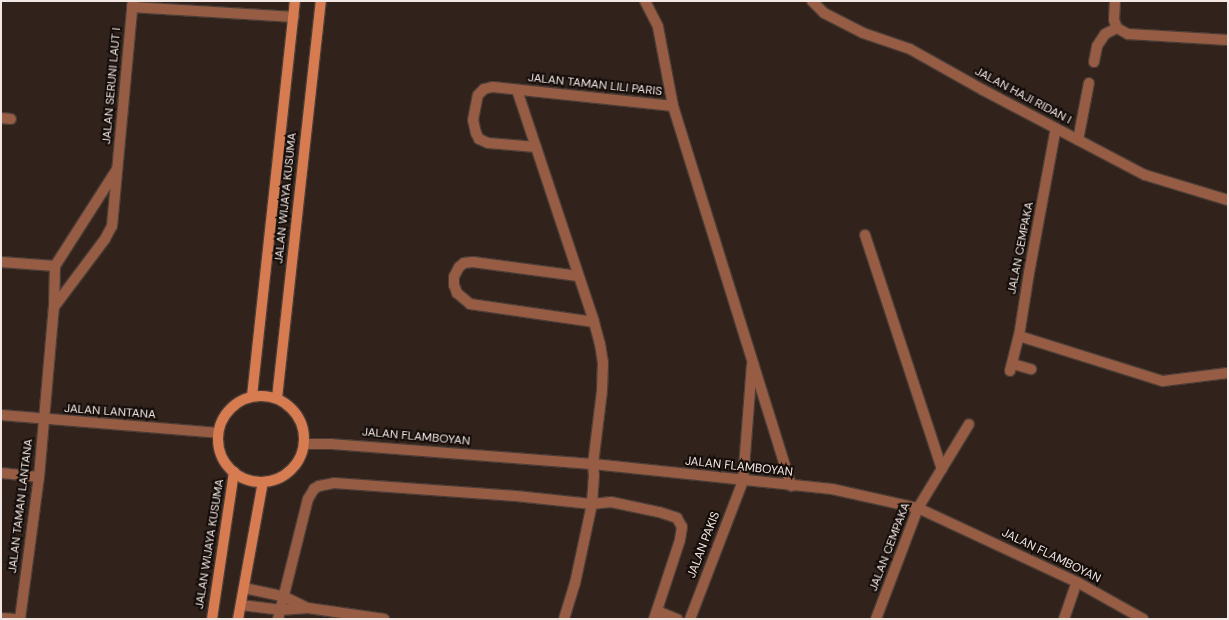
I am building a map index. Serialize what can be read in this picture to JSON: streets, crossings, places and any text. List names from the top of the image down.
{
  "streets": {
    "street": [
      "JALAN TAMAN LILI PARIS",
      "JALAN SERUNI LAUT I",
      "JALAN HAJI RIDAN I",
      "JALAN WIJAYA KUSUMA",
      "JALAN CEMPAKA",
      "JALAN LANTANA",
      "JALAN FLAMBOYAN",
      "JALAN TAMAN LANTANA",
      "JALAN PAKIS"
    ]
  },
  "crossings": [
    ["JALAN TAMAN LILI PARIS", "JALAN FLAMBOYAN"],
    ["JALAN TAMAN LILI PARIS", "JALAN PAKIS"],
    ["JALAN SERUNI LAUT I", "JALAN WIJAYA KUSUMA"],
    ["JALAN HAJI RIDAN I", "JALAN CEMPAKA"],
    ["JALAN WIJAYA KUSUMA", "JALAN LANTANA"],
    ["JALAN WIJAYA KUSUMA", "JALAN FLAMBOYAN"],
    ["JALAN CEMPAKA", "JALAN FLAMBOYAN"],
    ["JALAN LANTANA", "JALAN FLAMBOYAN"],
    ["JALAN LANTANA", "JALAN TAMAN LANTANA"],
    ["JALAN FLAMBOYAN", "JALAN PAKIS"]
  ]
}
